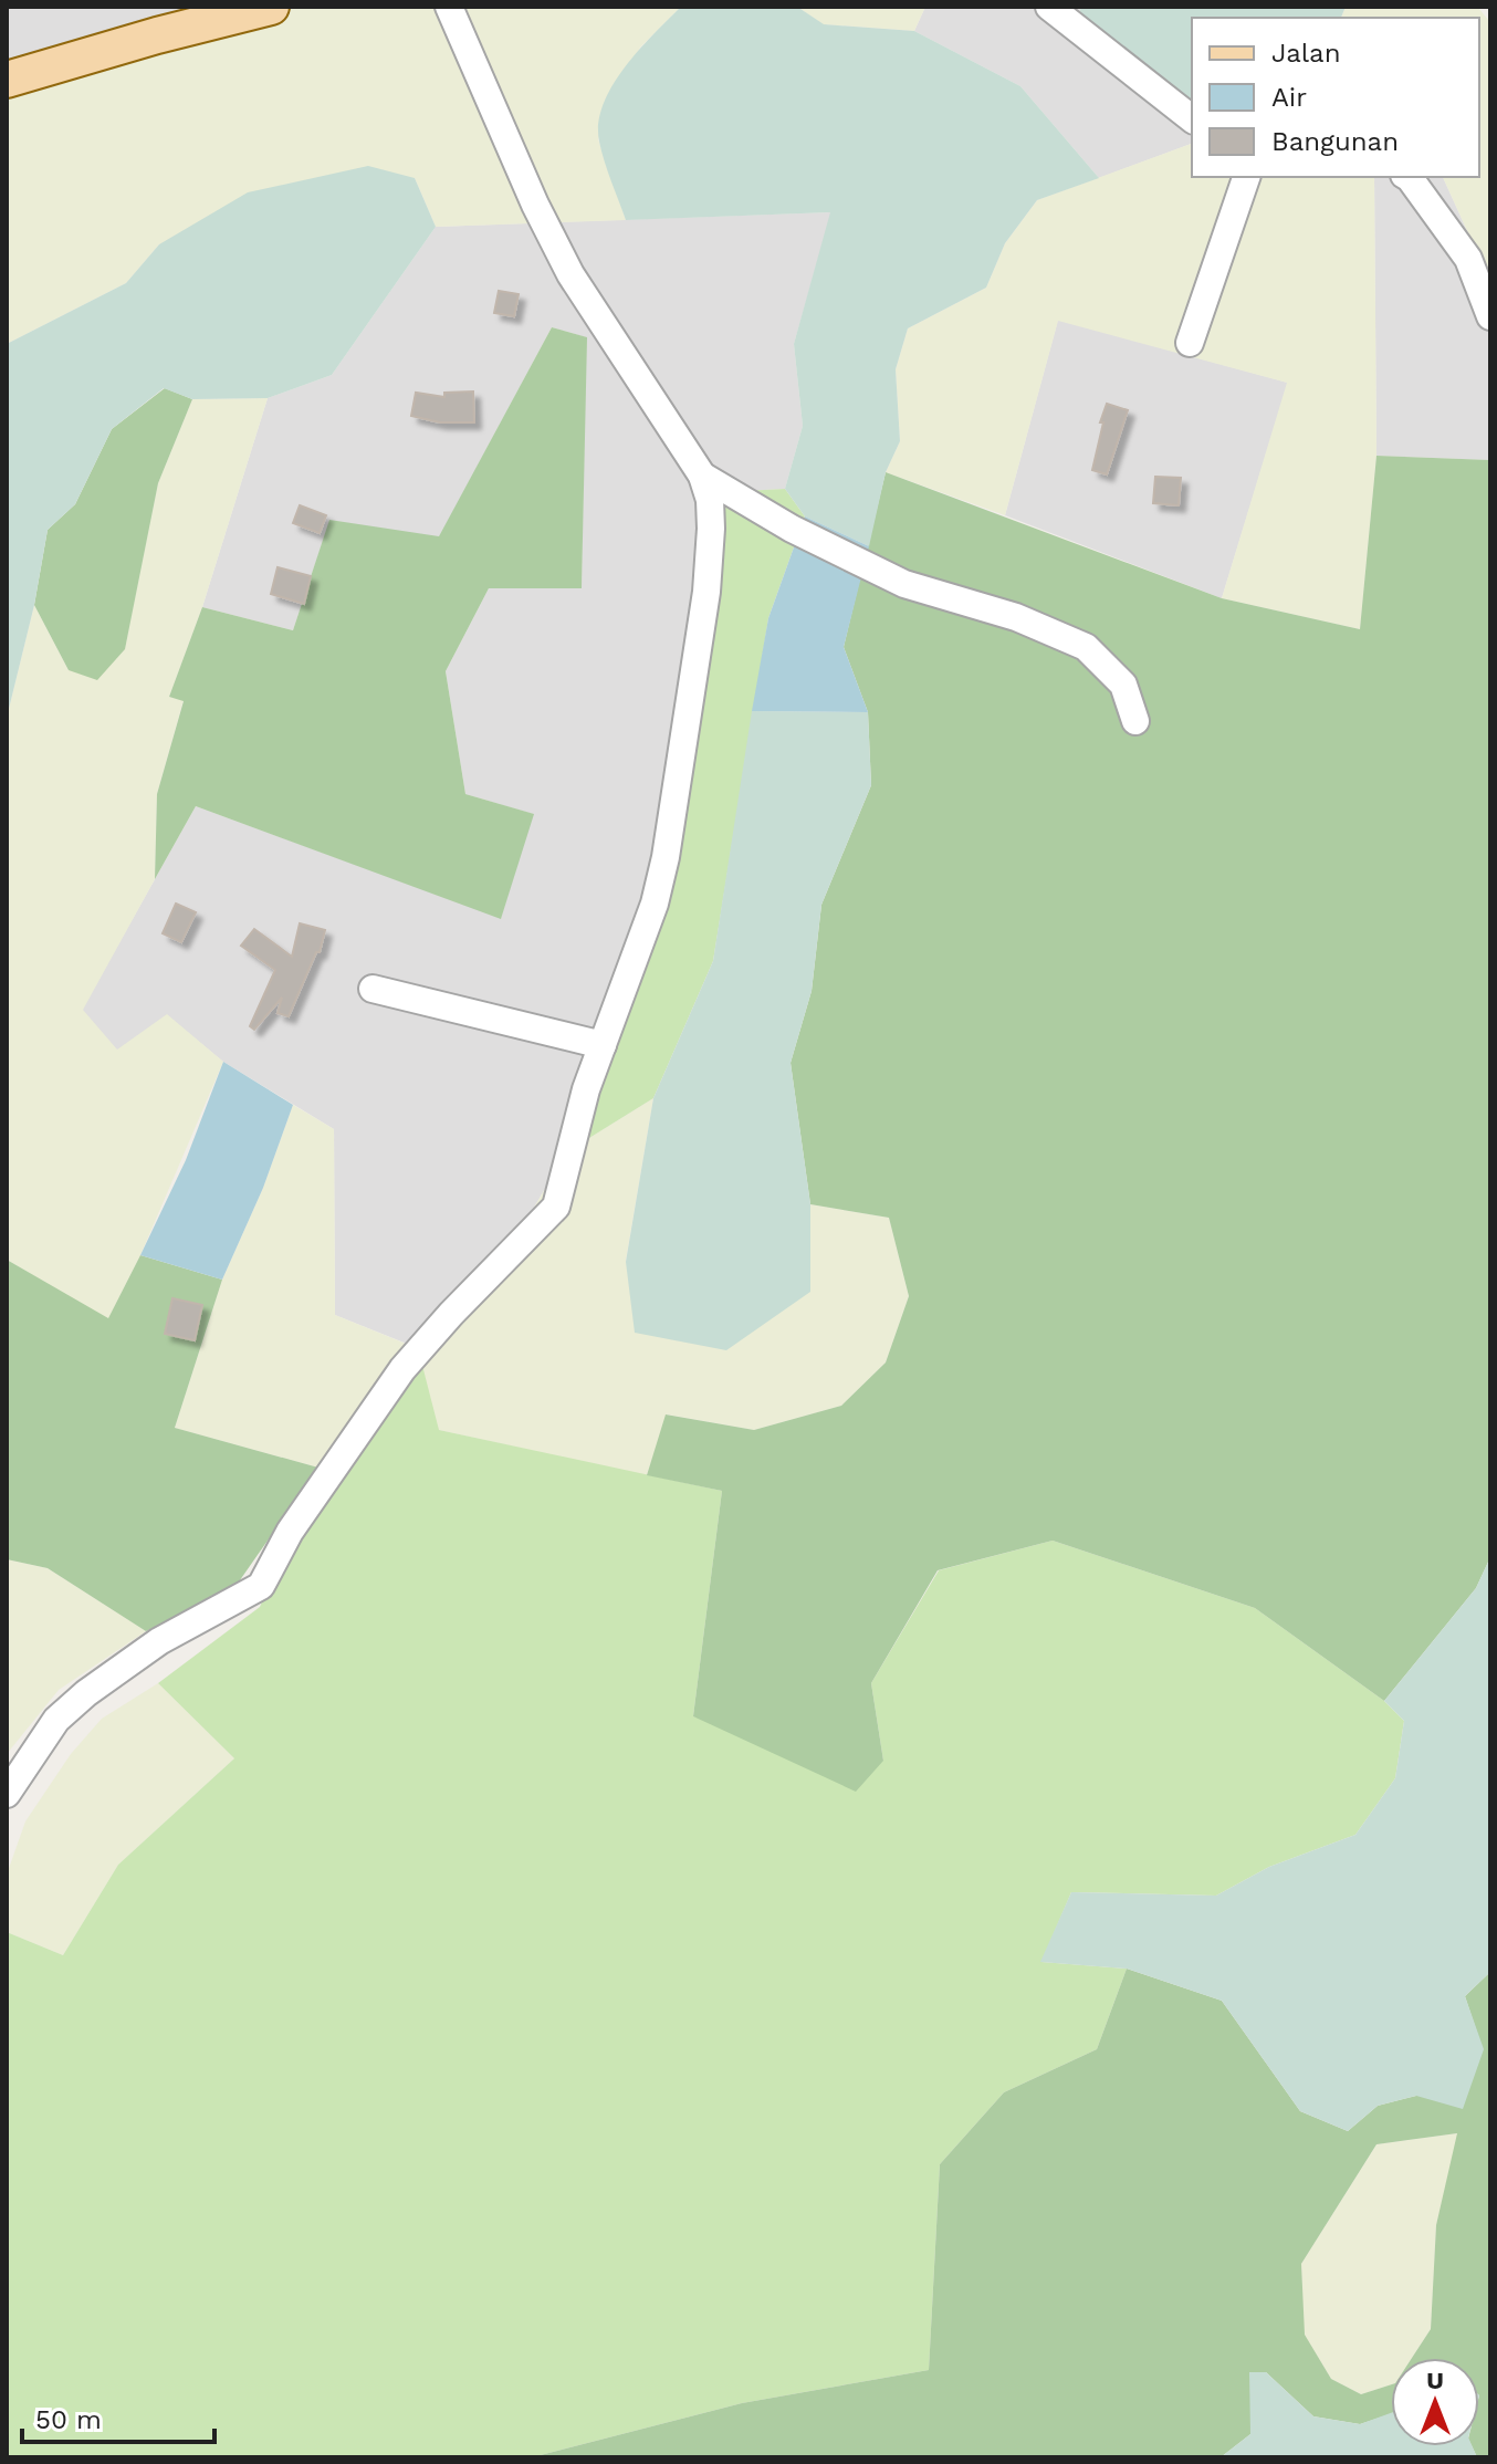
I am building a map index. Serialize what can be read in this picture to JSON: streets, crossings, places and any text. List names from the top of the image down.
{
  "legend": ["Jalan", "Air", "Bangunan"],
  "scale_bar": "50 m",
  "north": "top"
}
